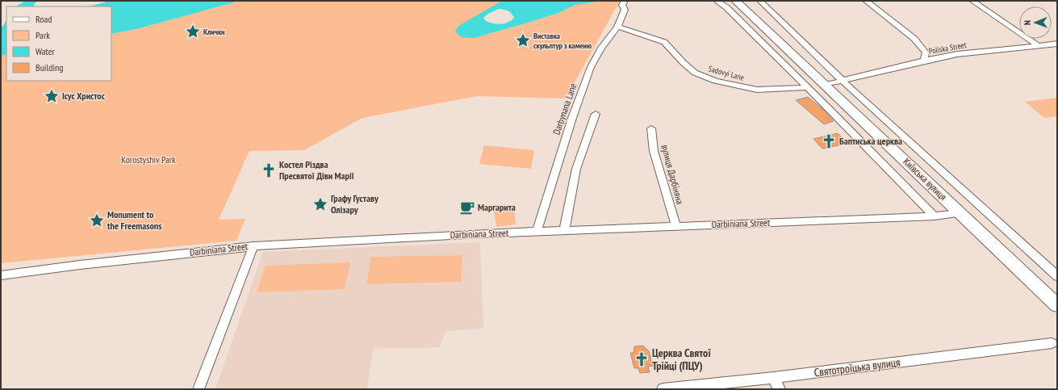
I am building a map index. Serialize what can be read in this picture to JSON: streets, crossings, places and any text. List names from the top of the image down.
{
  "streets": {
    "main road": ["Київська вулиця"],
    "street": [
      "Poliska Street",
      "Sadovyi Lane",
      "Darbynana Lane",
      "вулиця Дарбіняна",
      "Darbiniana Street",
      "Святотроїцька вулиця"
    ]
  },
  "crossings": [
    ["Poliska Street", "Київська вулиця"],
    ["Sadovyi Lane", "Darbynana Lane"],
    ["Sadovyi Lane", "Київська вулиця"],
    ["Darbynana Lane", "Darbiniana Street"],
    ["вулиця Дарбіняна", "Darbiniana Street"],
    ["Київська вулиця", "Darbiniana Street"]
  ],
  "parks": ["Korostyshiv Park"],
  "places": {
    "place": [
      "Клички",
      "Виставка скульптур з каменю",
      "Ісус Христос",
      "Графу Густаву Олізару",
      "Monument to the Freemasons"
    ],
    "church": ["Баптиська церква", "Костел Різдва Пресвятої Діви Марії", "Церква Святої Трійці (ПЦУ)"],
    "cafe": ["Маргарита"]
  },
  "legend": [
    "Road",
    "Park",
    "Water",
    "Building"
  ],
  "north": "left"
}
